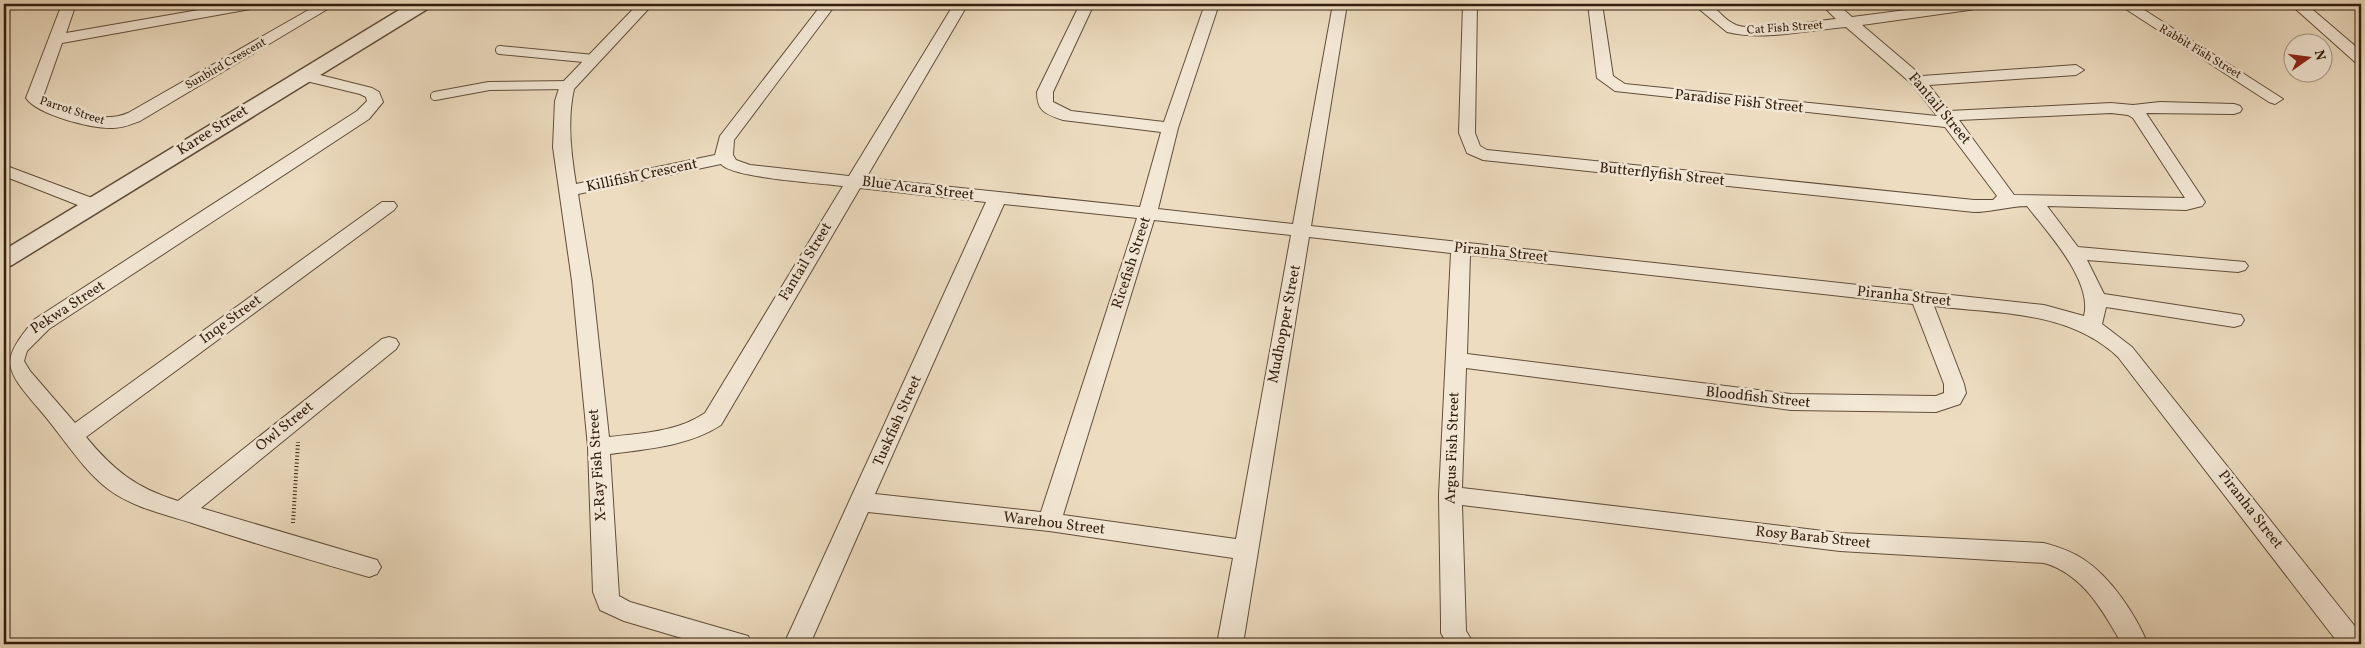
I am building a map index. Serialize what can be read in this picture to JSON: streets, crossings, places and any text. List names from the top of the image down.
{
  "streets": {
    "street": [
      "Cat Fish Street",
      "Rabbit Fish Street",
      "Sunbird Crescent",
      "Paradise Fish Street",
      "Fantail Street",
      "Parrot Street",
      "Karee Street",
      "Butterflyfish Street",
      "Killifish Crescent",
      "Blue Acara Street",
      "Piranha Street",
      "Ricefish Street",
      "Pekwa Street",
      "Inqe Street",
      "Mudhopper Street",
      "Bloodfish Street",
      "Tuskfish Street",
      "Owl Street",
      "Argus Fish Street",
      "X-Ray Fish Street",
      "Warehou Street",
      "Rosy Barab Street"
    ]
  },
  "crossings": [
    ["Cat Fish Street", "Fantail Street"],
    ["Sunbird Crescent", "Parrot Street"],
    ["Paradise Fish Street", "Fantail Street"],
    ["Fantail Street", "Butterflyfish Street"],
    ["Fantail Street", "Blue Acara Street"],
    ["Fantail Street", "X-Ray Fish Street"],
    ["Karee Street", "Pekwa Street"],
    ["Killifish Crescent", "Blue Acara Street"],
    ["Killifish Crescent", "X-Ray Fish Street"],
    ["Blue Acara Street", "Piranha Street"],
    ["Blue Acara Street", "Ricefish Street"],
    ["Blue Acara Street", "Mudhopper Street"],
    ["Blue Acara Street", "Tuskfish Street"],
    ["Piranha Street", "Mudhopper Street"],
    ["Piranha Street", "Bloodfish Street"],
    ["Piranha Street", "Argus Fish Street"],
    ["Ricefish Street", "Warehou Street"],
    ["Pekwa Street", "Inqe Street"],
    ["Pekwa Street", "Owl Street"],
    ["Mudhopper Street", "Warehou Street"],
    ["Bloodfish Street", "Argus Fish Street"],
    ["Tuskfish Street", "Warehou Street"],
    ["Argus Fish Street", "Rosy Barab Street"]
  ],
  "north": "right"
}
